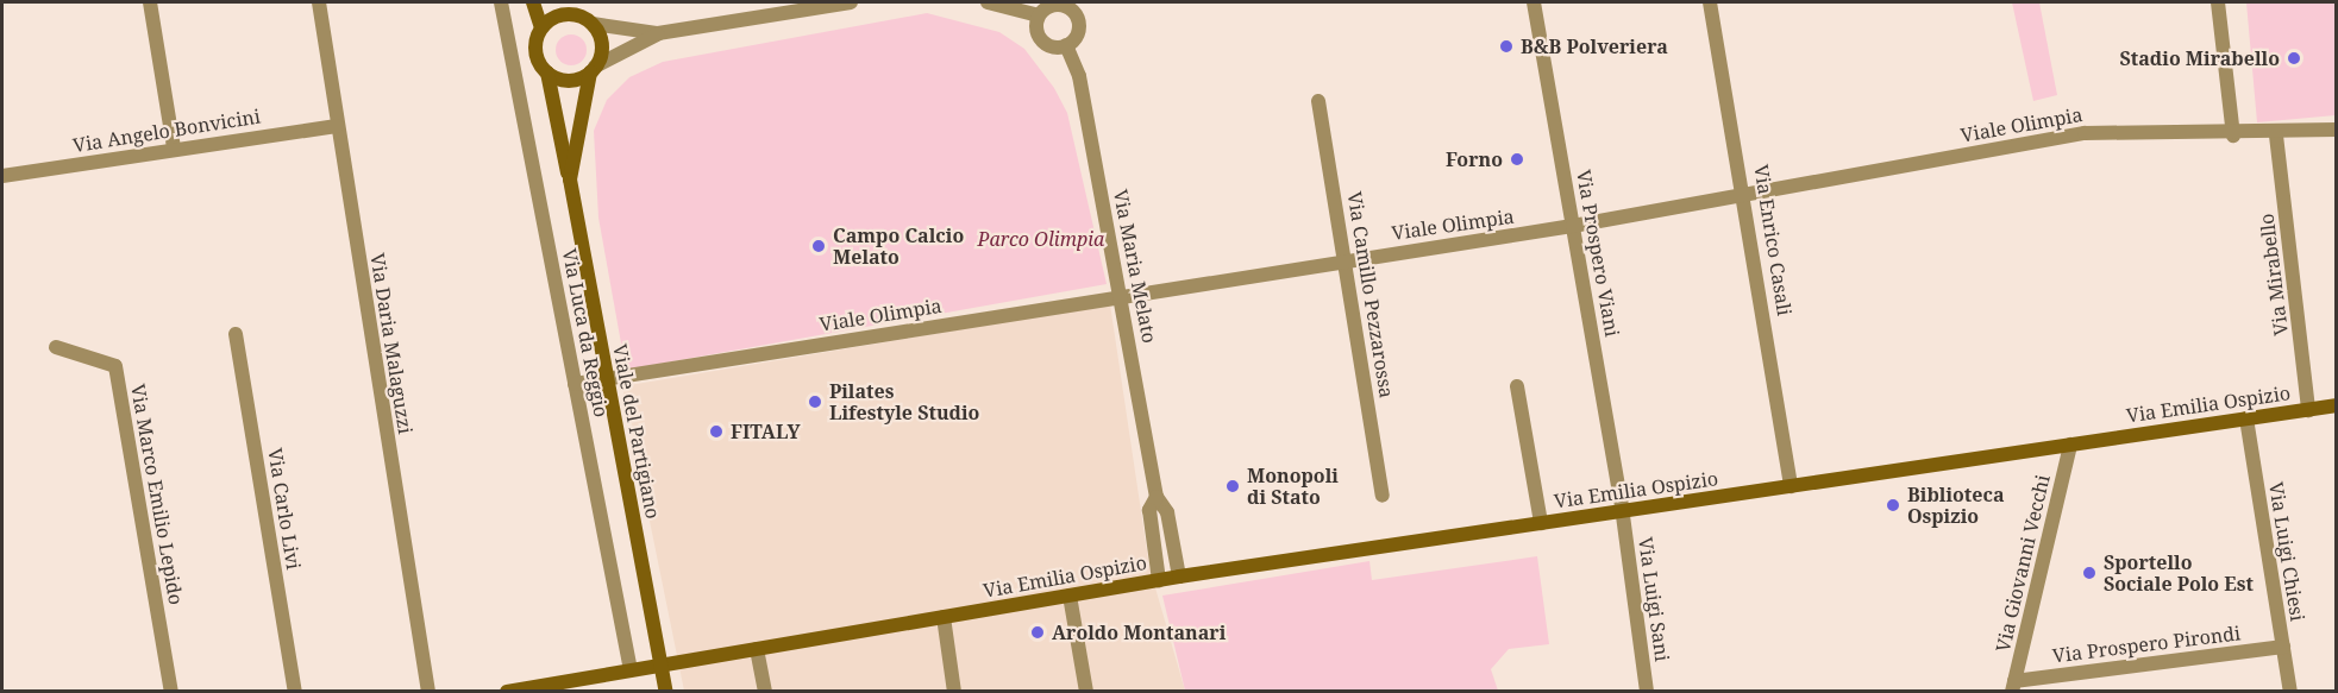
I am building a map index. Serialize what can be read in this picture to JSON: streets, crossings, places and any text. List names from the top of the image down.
{
  "streets": {
    "main road": ["Via Emilia Ospizio", "Viale del Partigiano"],
    "street": [
      "Viale Olimpia",
      "Via Angelo Bonvicini",
      "Via Enrico Casali",
      "Via Prospero Viani",
      "Via Maria Melato",
      "Via Mirabello",
      "Via Camillo Pezzarossa",
      "Via Luca da Reggio",
      "Via Daria Malaguzzi",
      "Via Marco Emilio Lepido",
      "Via Carlo Livi",
      "Via Luigi Chiesi",
      "Via Giovanni Vecchi",
      "Via Luigi Sani",
      "Via Prospero Pirondi"
    ]
  },
  "crossings": [
    ["Viale Olimpia", "Via Enrico Casali"],
    ["Viale Olimpia", "Via Prospero Viani"],
    ["Viale Olimpia", "Via Maria Melato"],
    ["Viale Olimpia", "Via Mirabello"],
    ["Viale Olimpia", "Via Camillo Pezzarossa"],
    ["Viale Olimpia", "Via Luca da Reggio"],
    ["Via Angelo Bonvicini", "Via Daria Malaguzzi"],
    ["Via Enrico Casali", "Via Emilia Ospizio"],
    ["Via Prospero Viani", "Via Emilia Ospizio"],
    ["Via Prospero Viani", "Via Luigi Sani"],
    ["Via Maria Melato", "Via Emilia Ospizio"],
    ["Via Mirabello", "Via Emilia Ospizio"],
    ["Via Luca da Reggio", "Via Emilia Ospizio"],
    ["Via Emilia Ospizio", "Via Luigi Chiesi"],
    ["Via Emilia Ospizio", "Via Giovanni Vecchi"],
    ["Via Emilia Ospizio", "Via Luigi Sani"],
    ["Via Luigi Chiesi", "Via Prospero Pirondi"],
    ["Via Giovanni Vecchi", "Via Prospero Pirondi"]
  ],
  "parks": ["Parco Olimpia"],
  "places": [
    "B&B Polveriera",
    "Stadio Mirabello",
    "Forno",
    "Campo Calcio Melato",
    "Pilates Lifestyle Studio",
    "FITALY",
    "Monopoli di Stato",
    "Biblioteca Ospizio",
    "Sportello Sociale Polo Est",
    "Aroldo Montanari"
  ]
}
